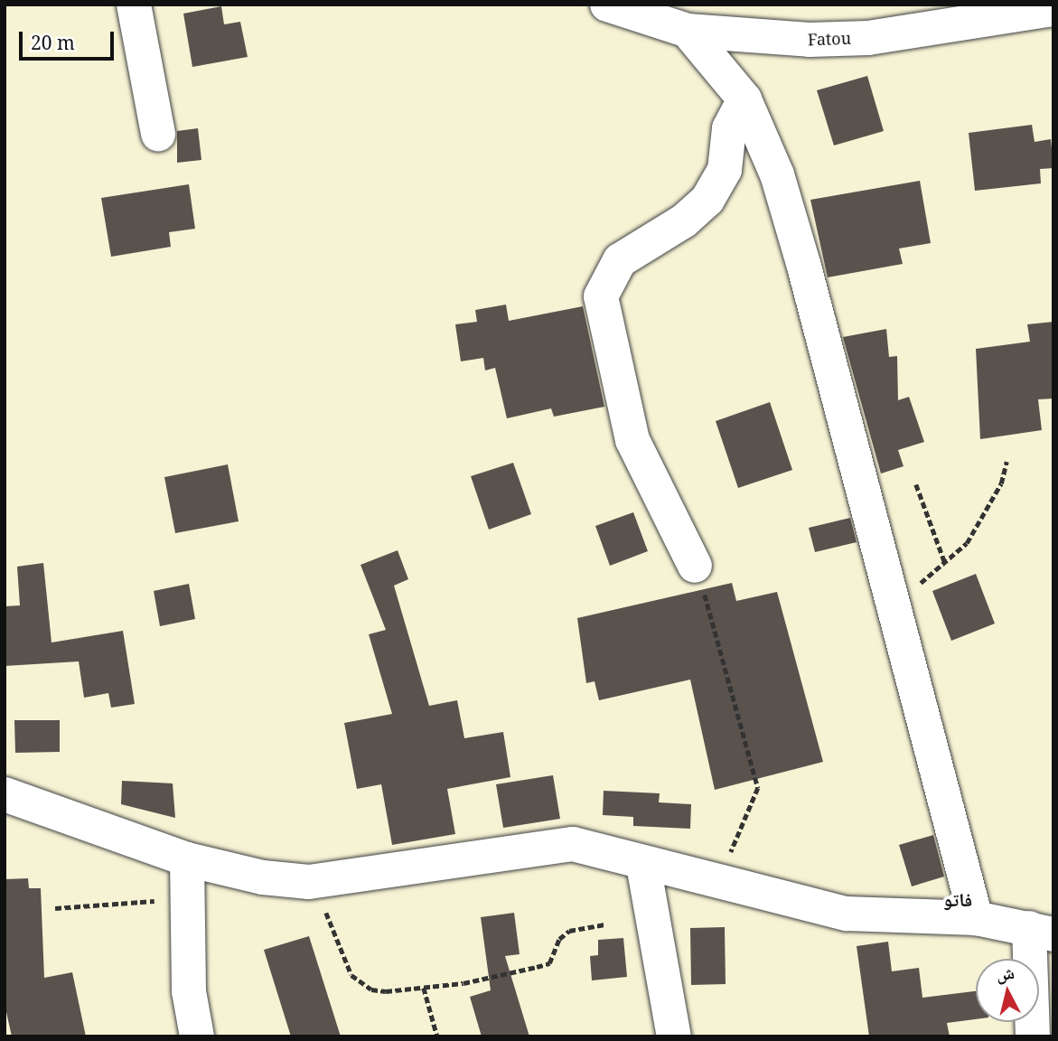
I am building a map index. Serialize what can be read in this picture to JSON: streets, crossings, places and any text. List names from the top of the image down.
{
  "streets": {
    "street": ["Fatou"]
  },
  "districts": ["فاتو"],
  "scale_bar": "20 m",
  "north": "top"
}
